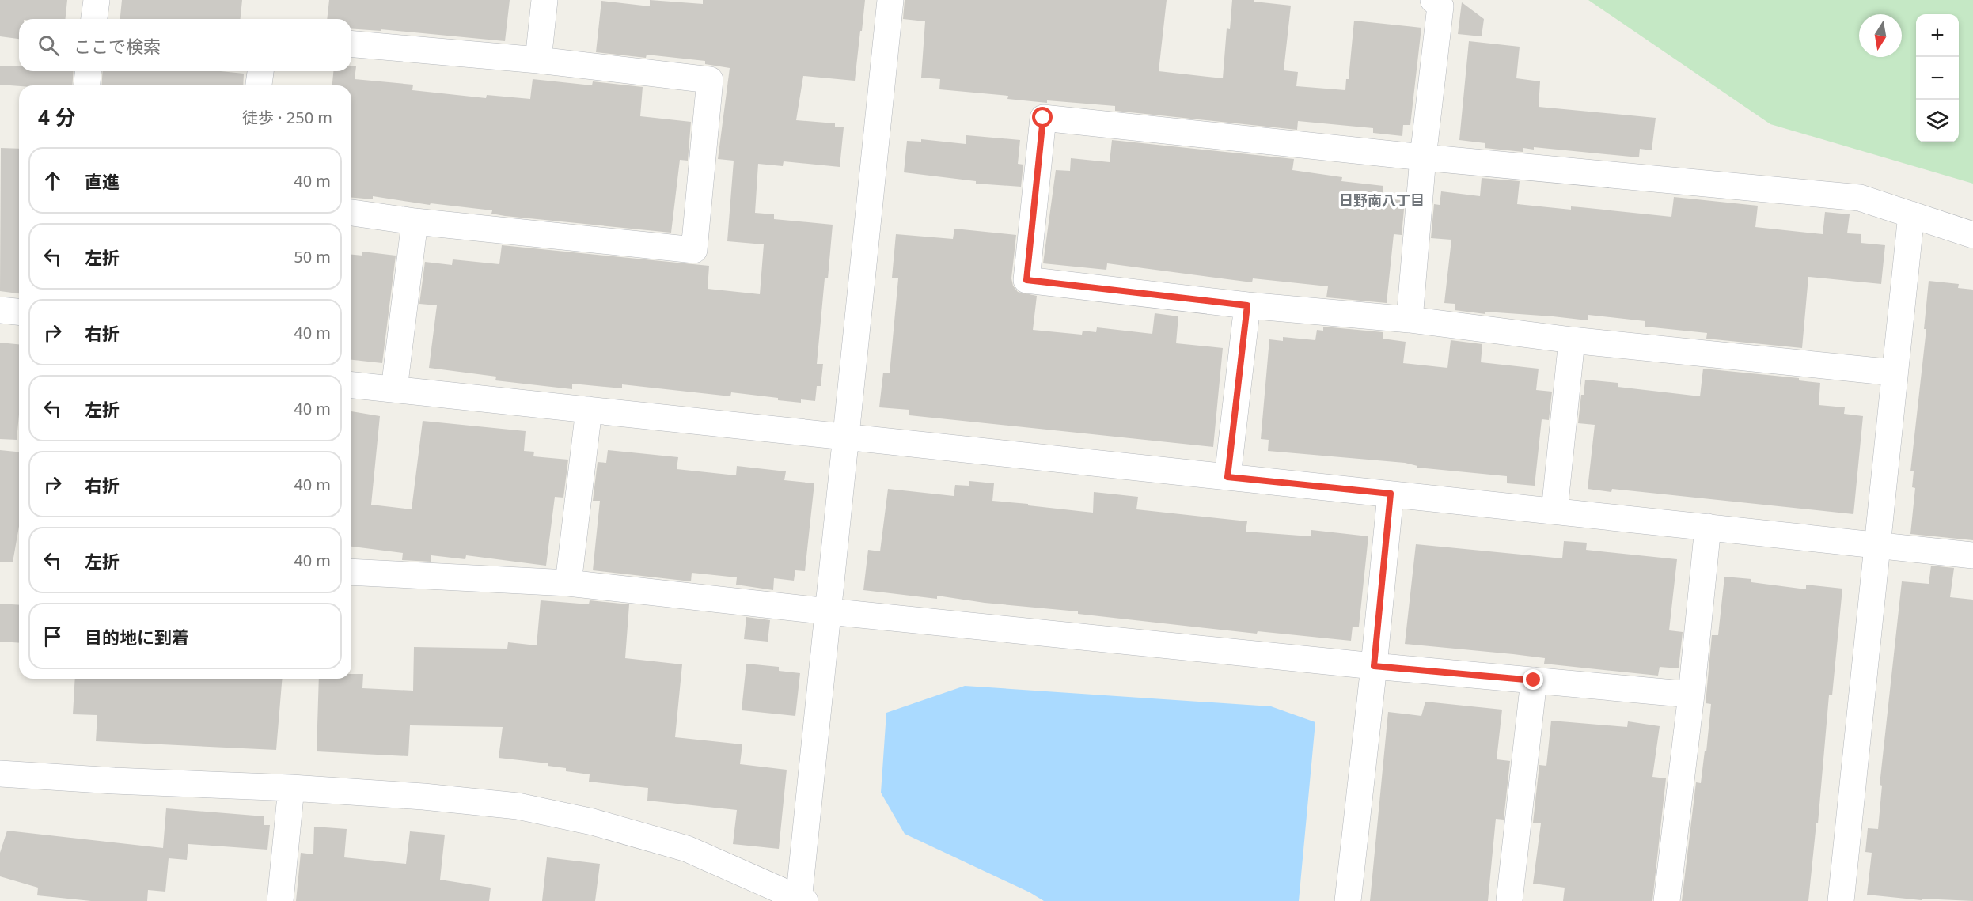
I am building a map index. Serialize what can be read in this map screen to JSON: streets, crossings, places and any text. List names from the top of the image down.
{
  "districts": ["日野南八丁目"],
  "north": "bottom",
  "page": {
    "map_buttons": ["+", "−"],
    "search": "ここで検索",
    "heading": ["4 分", "徒歩 · 250 m"],
    "list": [
      ["直進", "40 m"],
      ["左折", "50 m"],
      ["右折", "40 m"],
      ["左折", "40 m"],
      ["右折", "40 m"],
      ["左折", "40 m"],
      "目的地に到着"
    ]
  }
}
